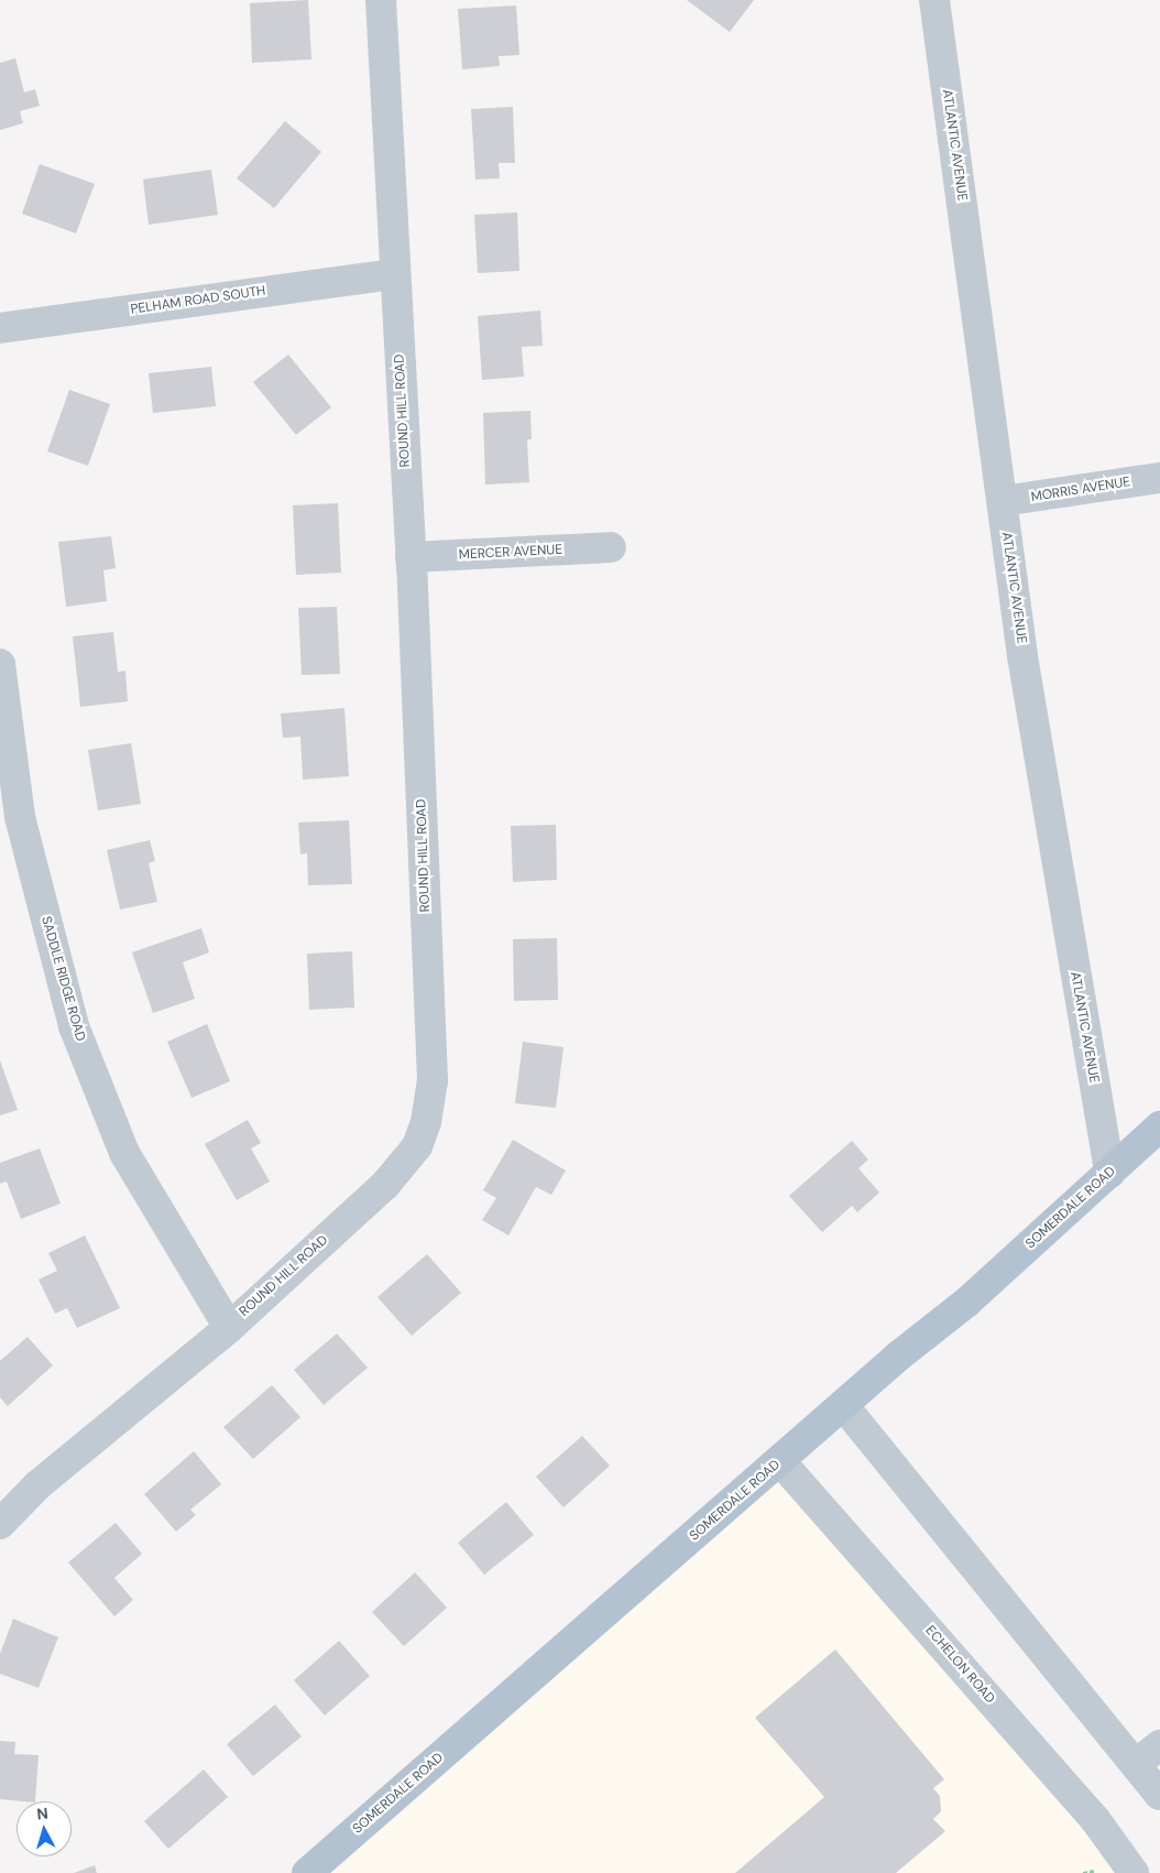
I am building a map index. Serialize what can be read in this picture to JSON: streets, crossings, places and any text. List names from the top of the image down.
{
  "streets": {
    "main road": ["SOMERDALE ROAD"],
    "street": [
      "ATLANTIC AVENUE",
      "PELHAM ROAD SOUTH",
      "ROUND HILL ROAD",
      "MORRIS AVENUE",
      "MERCER AVENUE",
      "SADDLE RIDGE ROAD",
      "ECHELON ROAD"
    ]
  },
  "crossings": [
    ["ATLANTIC AVENUE", "MORRIS AVENUE"],
    ["ATLANTIC AVENUE", "SOMERDALE ROAD"],
    ["PELHAM ROAD SOUTH", "ROUND HILL ROAD"],
    ["ROUND HILL ROAD", "MERCER AVENUE"],
    ["ROUND HILL ROAD", "SADDLE RIDGE ROAD"],
    ["SOMERDALE ROAD", "ECHELON ROAD"]
  ],
  "north": "top"
}
